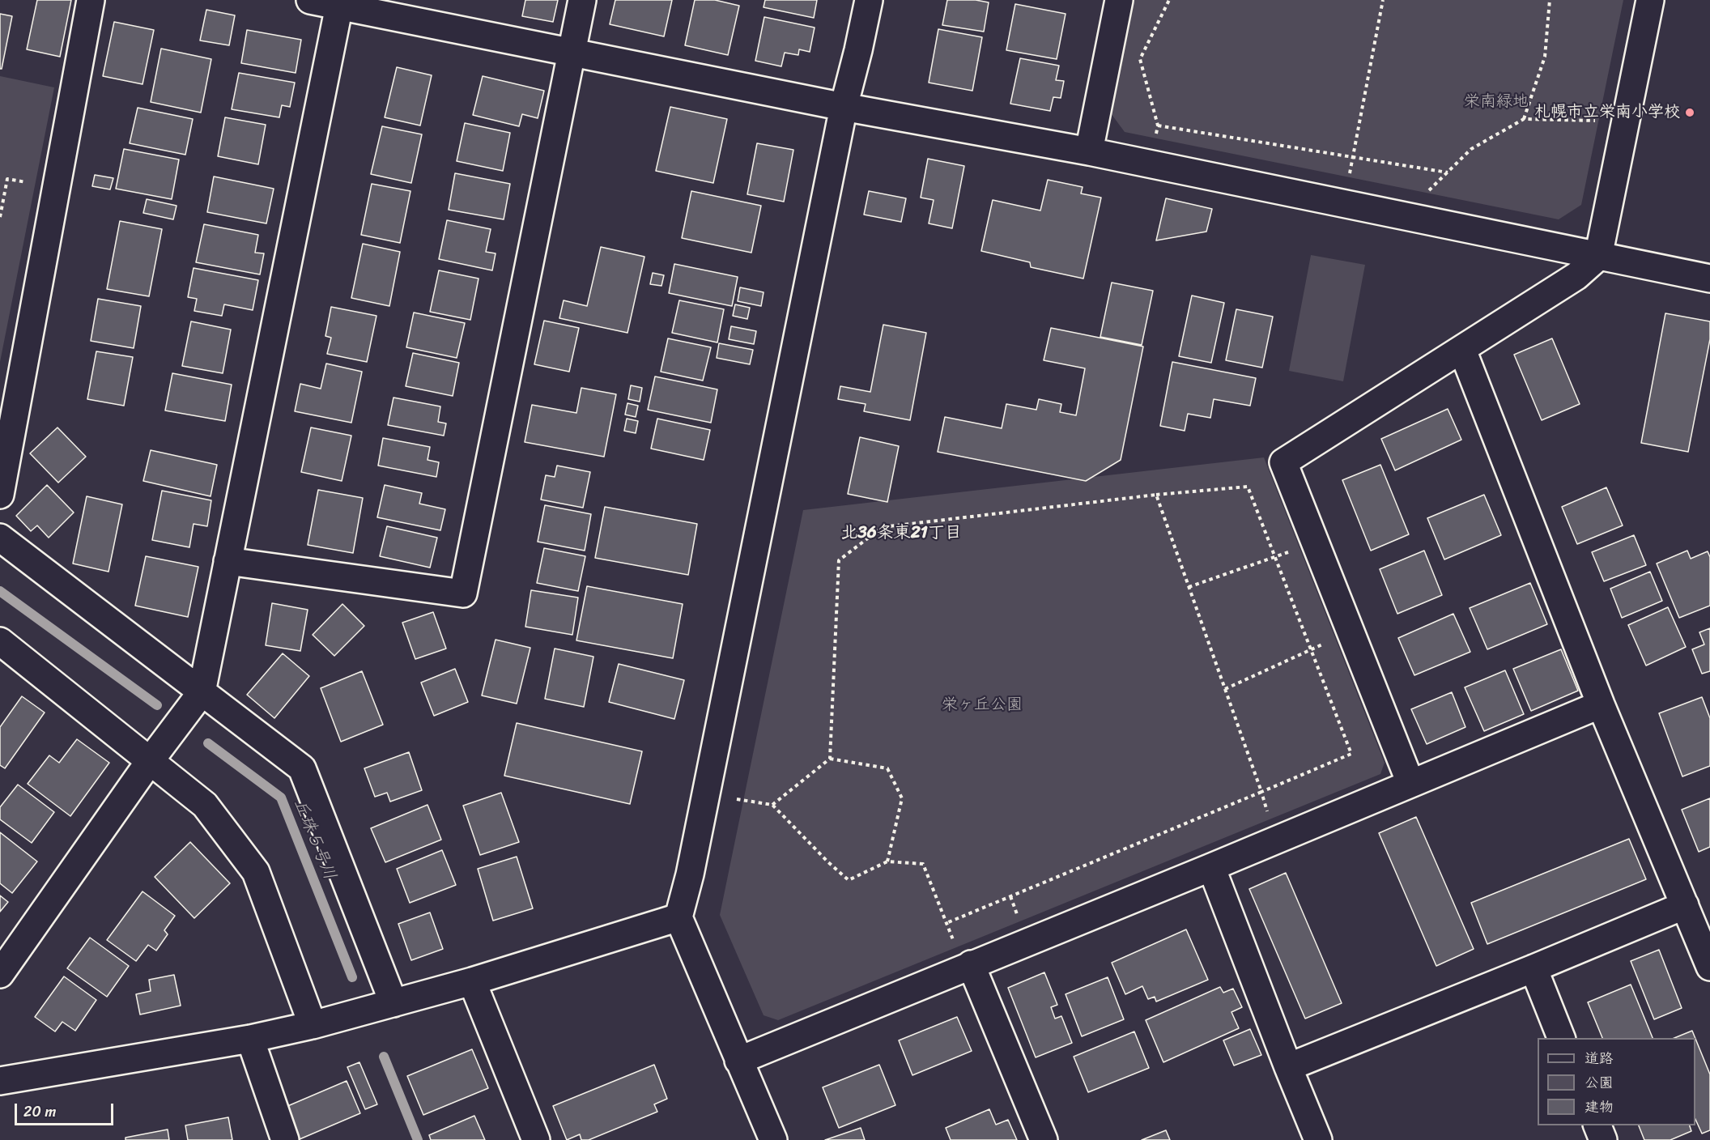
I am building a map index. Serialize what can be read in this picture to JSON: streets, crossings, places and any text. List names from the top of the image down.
{
  "districts": ["北36条東21丁目"],
  "water": ["丘珠５号川"],
  "parks": ["栄南緑地", "栄ヶ丘公園"],
  "places": ["札幌市立栄南小学校"],
  "legend": ["道路", "公園", "建物"],
  "scale_bar": "20 m"
}
